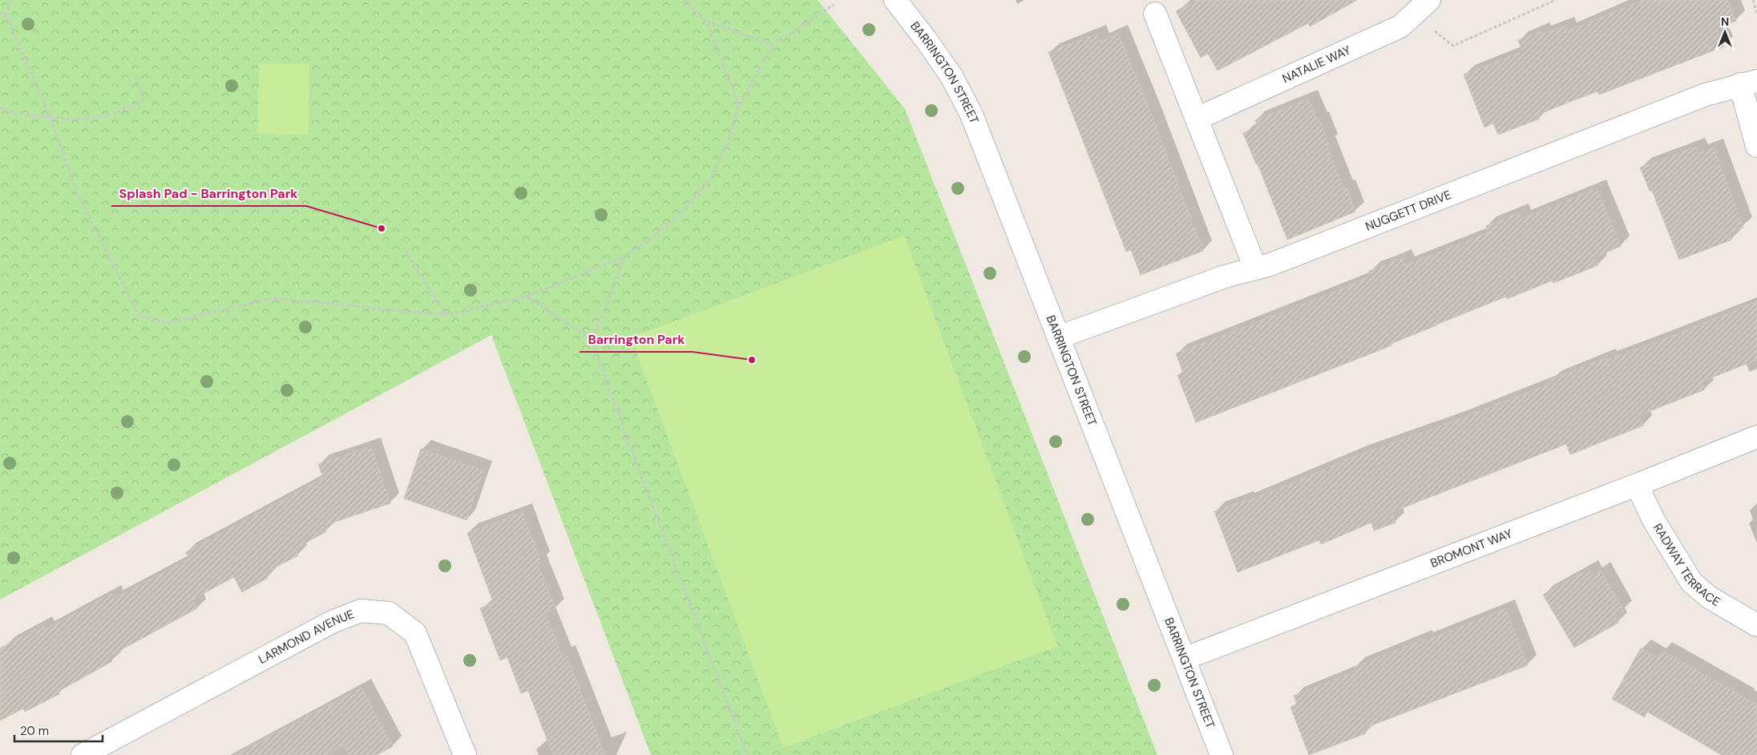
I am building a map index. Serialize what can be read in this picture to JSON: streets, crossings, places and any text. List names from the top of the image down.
{
  "streets": {
    "street": [
      "NATALIE WAY",
      "BARRINGTON STREET",
      "NUGGETT DRIVE",
      "BROMONT WAY",
      "RADWAY TERRACE",
      "LARMOND AVENUE"
    ]
  },
  "crossings": [
    ["BARRINGTON STREET", "NUGGETT DRIVE"],
    ["BARRINGTON STREET", "BROMONT WAY"],
    ["BROMONT WAY", "RADWAY TERRACE"]
  ],
  "places": ["Splash Pad - Barrington Park", "Barrington Park"],
  "scale_bar": "20 m",
  "north": "top"
}
